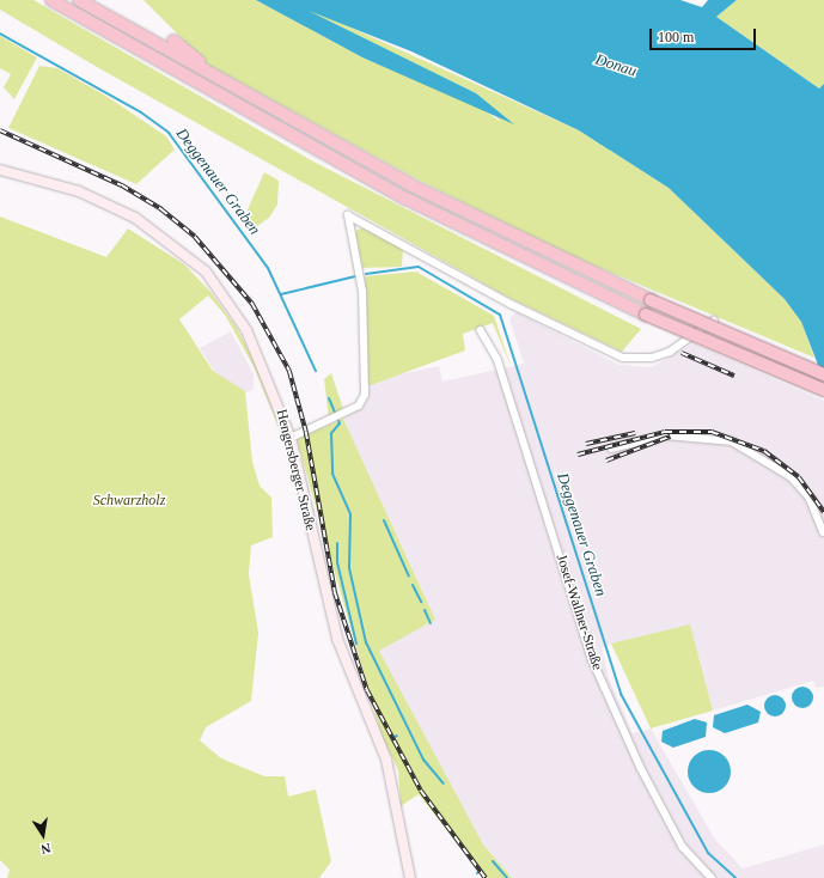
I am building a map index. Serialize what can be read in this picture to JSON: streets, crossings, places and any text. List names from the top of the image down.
{
  "streets": {
    "main road": ["Hengersberger Straße"],
    "street": ["Josef-Wallner-Straße"]
  },
  "water": ["Donau", "Deggenauer Graben"],
  "parks": ["Schwarzholz"],
  "scale_bar": "100 m",
  "north": "bottom"
}
